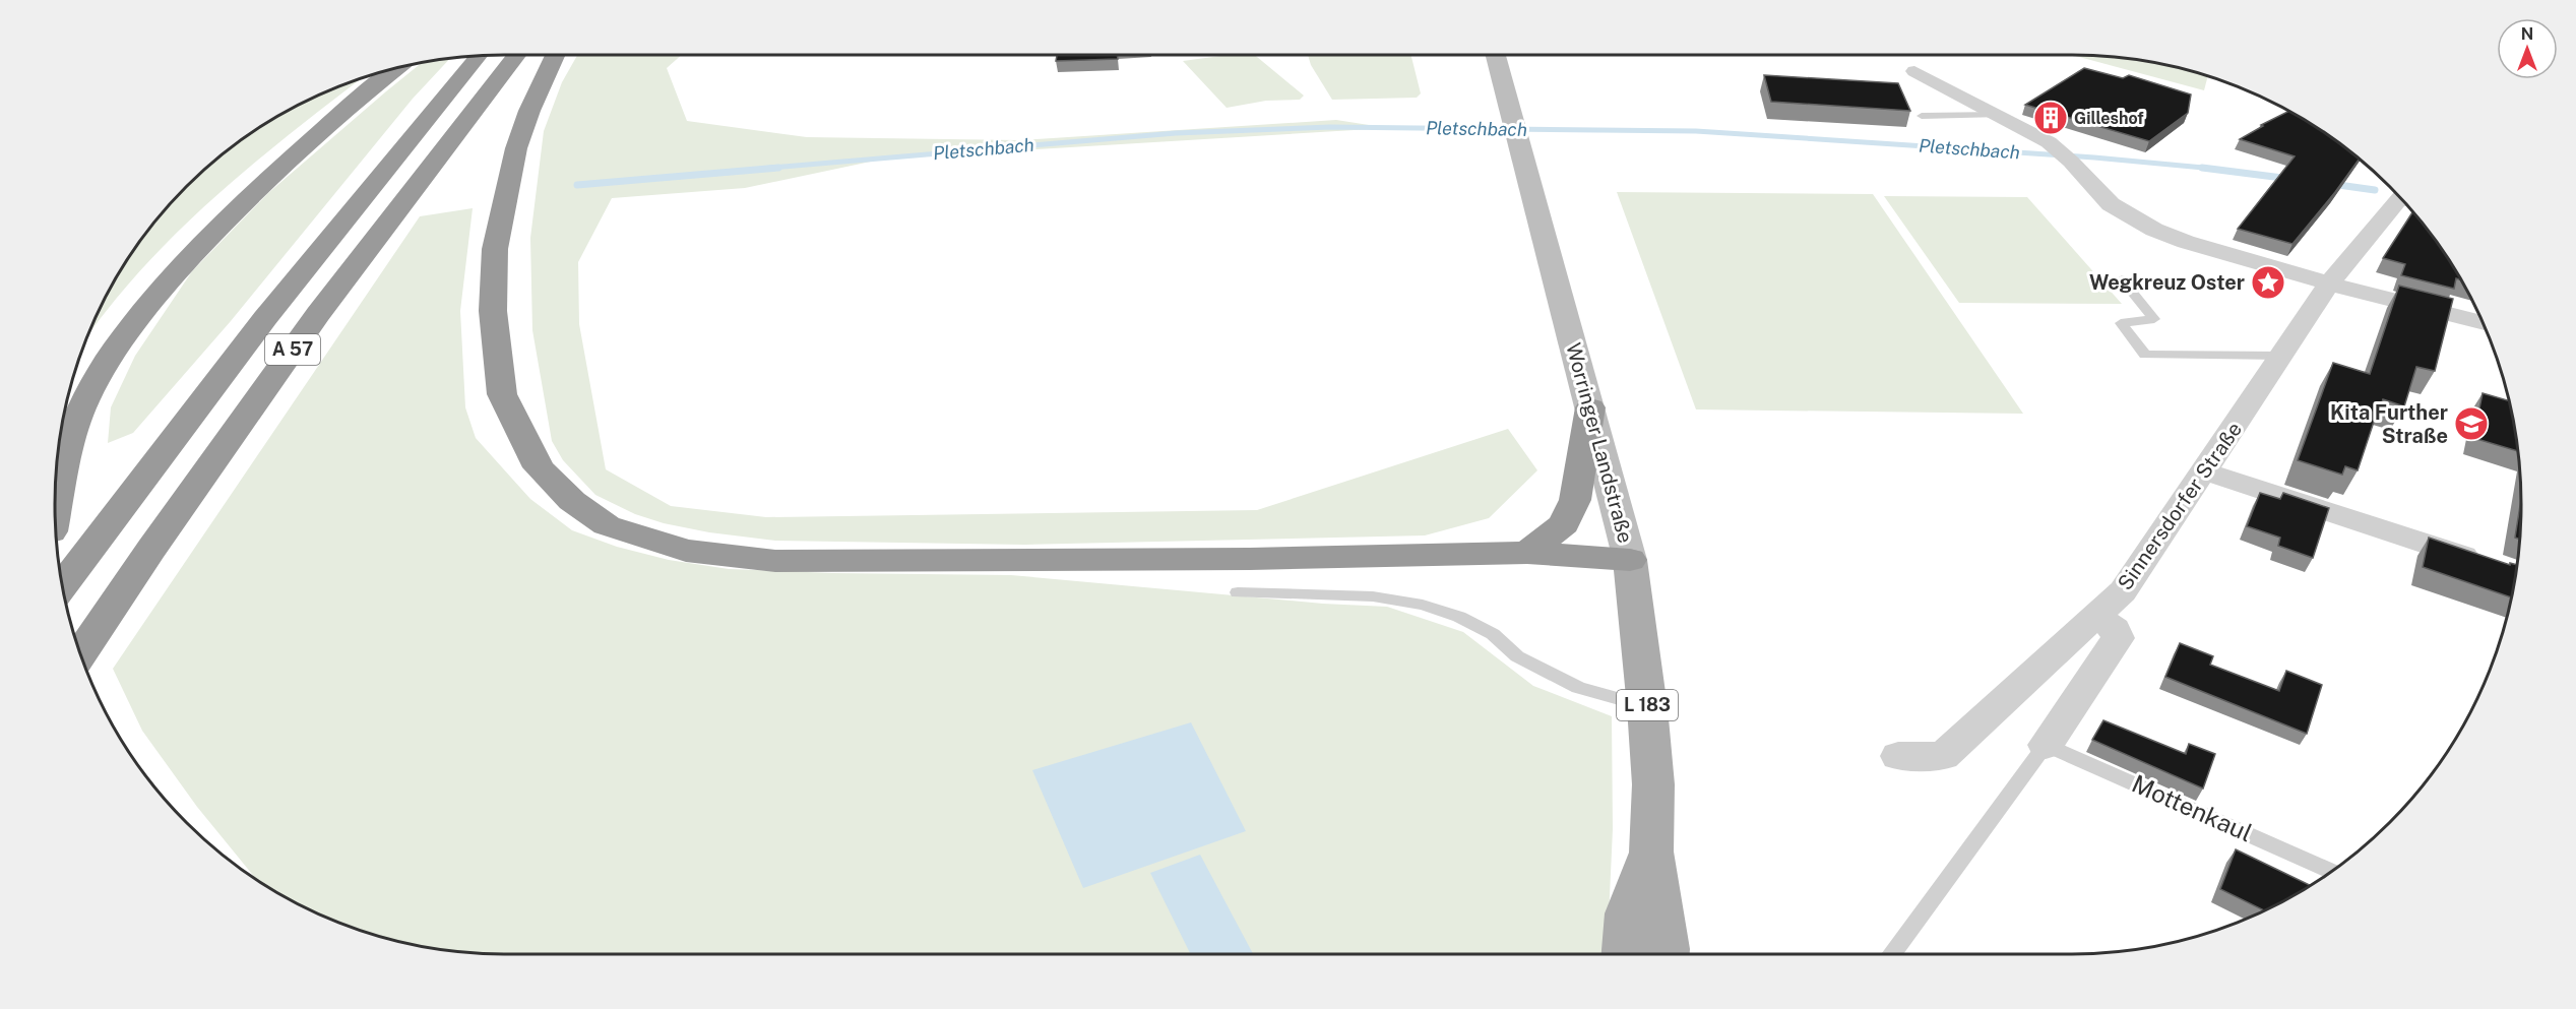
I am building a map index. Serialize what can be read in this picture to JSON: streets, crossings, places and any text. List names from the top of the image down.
{
  "streets": {
    "highway": ["A 57"],
    "main road": ["Worringer Landstraße", "L 183"],
    "street": ["Sinnersdorfer Straße"],
    "lane": ["Mottenkaul"]
  },
  "water": ["Pletschbach"],
  "places": {
    "building": ["Gilleshof"],
    "place": ["Wegkreuz Oster"],
    "school or university": ["Kita Further Straße"]
  },
  "north": "top"
}
